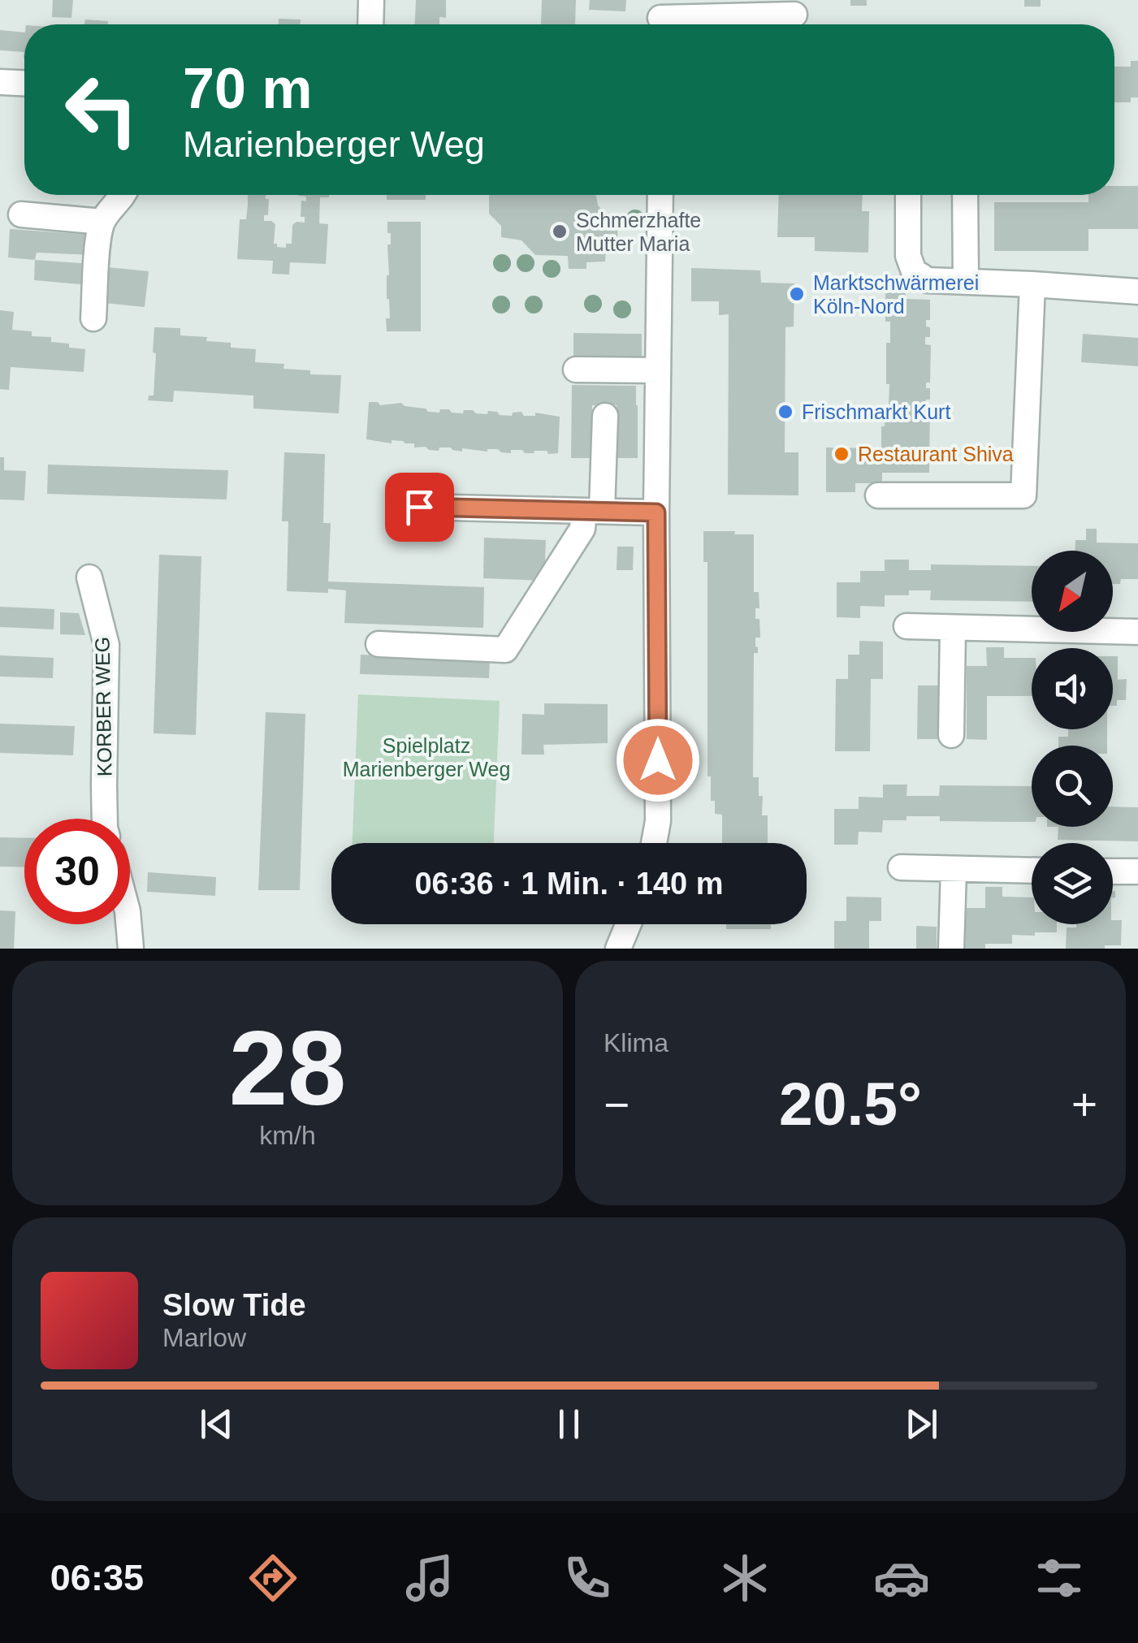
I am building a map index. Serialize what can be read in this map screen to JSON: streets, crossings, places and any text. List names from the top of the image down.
{
  "streets": {
    "street": ["KORBER WEG"]
  },
  "parks": ["Spielplatz Marienberger Weg"],
  "places": [
    "Schmerzhafte Mutter Maria",
    "Marktschwärmerei Köln-Nord",
    "Frischmarkt Kurt",
    "Restaurant Shiva"
  ],
  "north": "bottom left",
  "page": {
    "turn": ["70 m", "Marienberger Weg"],
    "limit": "30",
    "trip": "06:36 · 1 Min. · 140 m",
    "tile": [
      ["28", "km/h"],
      "Klima"
    ],
    "heat": ["−", "20.5°", "+"],
    "song": ["Slow Tide", "Marlow"],
    "tabs": "06:35"
  }
}
